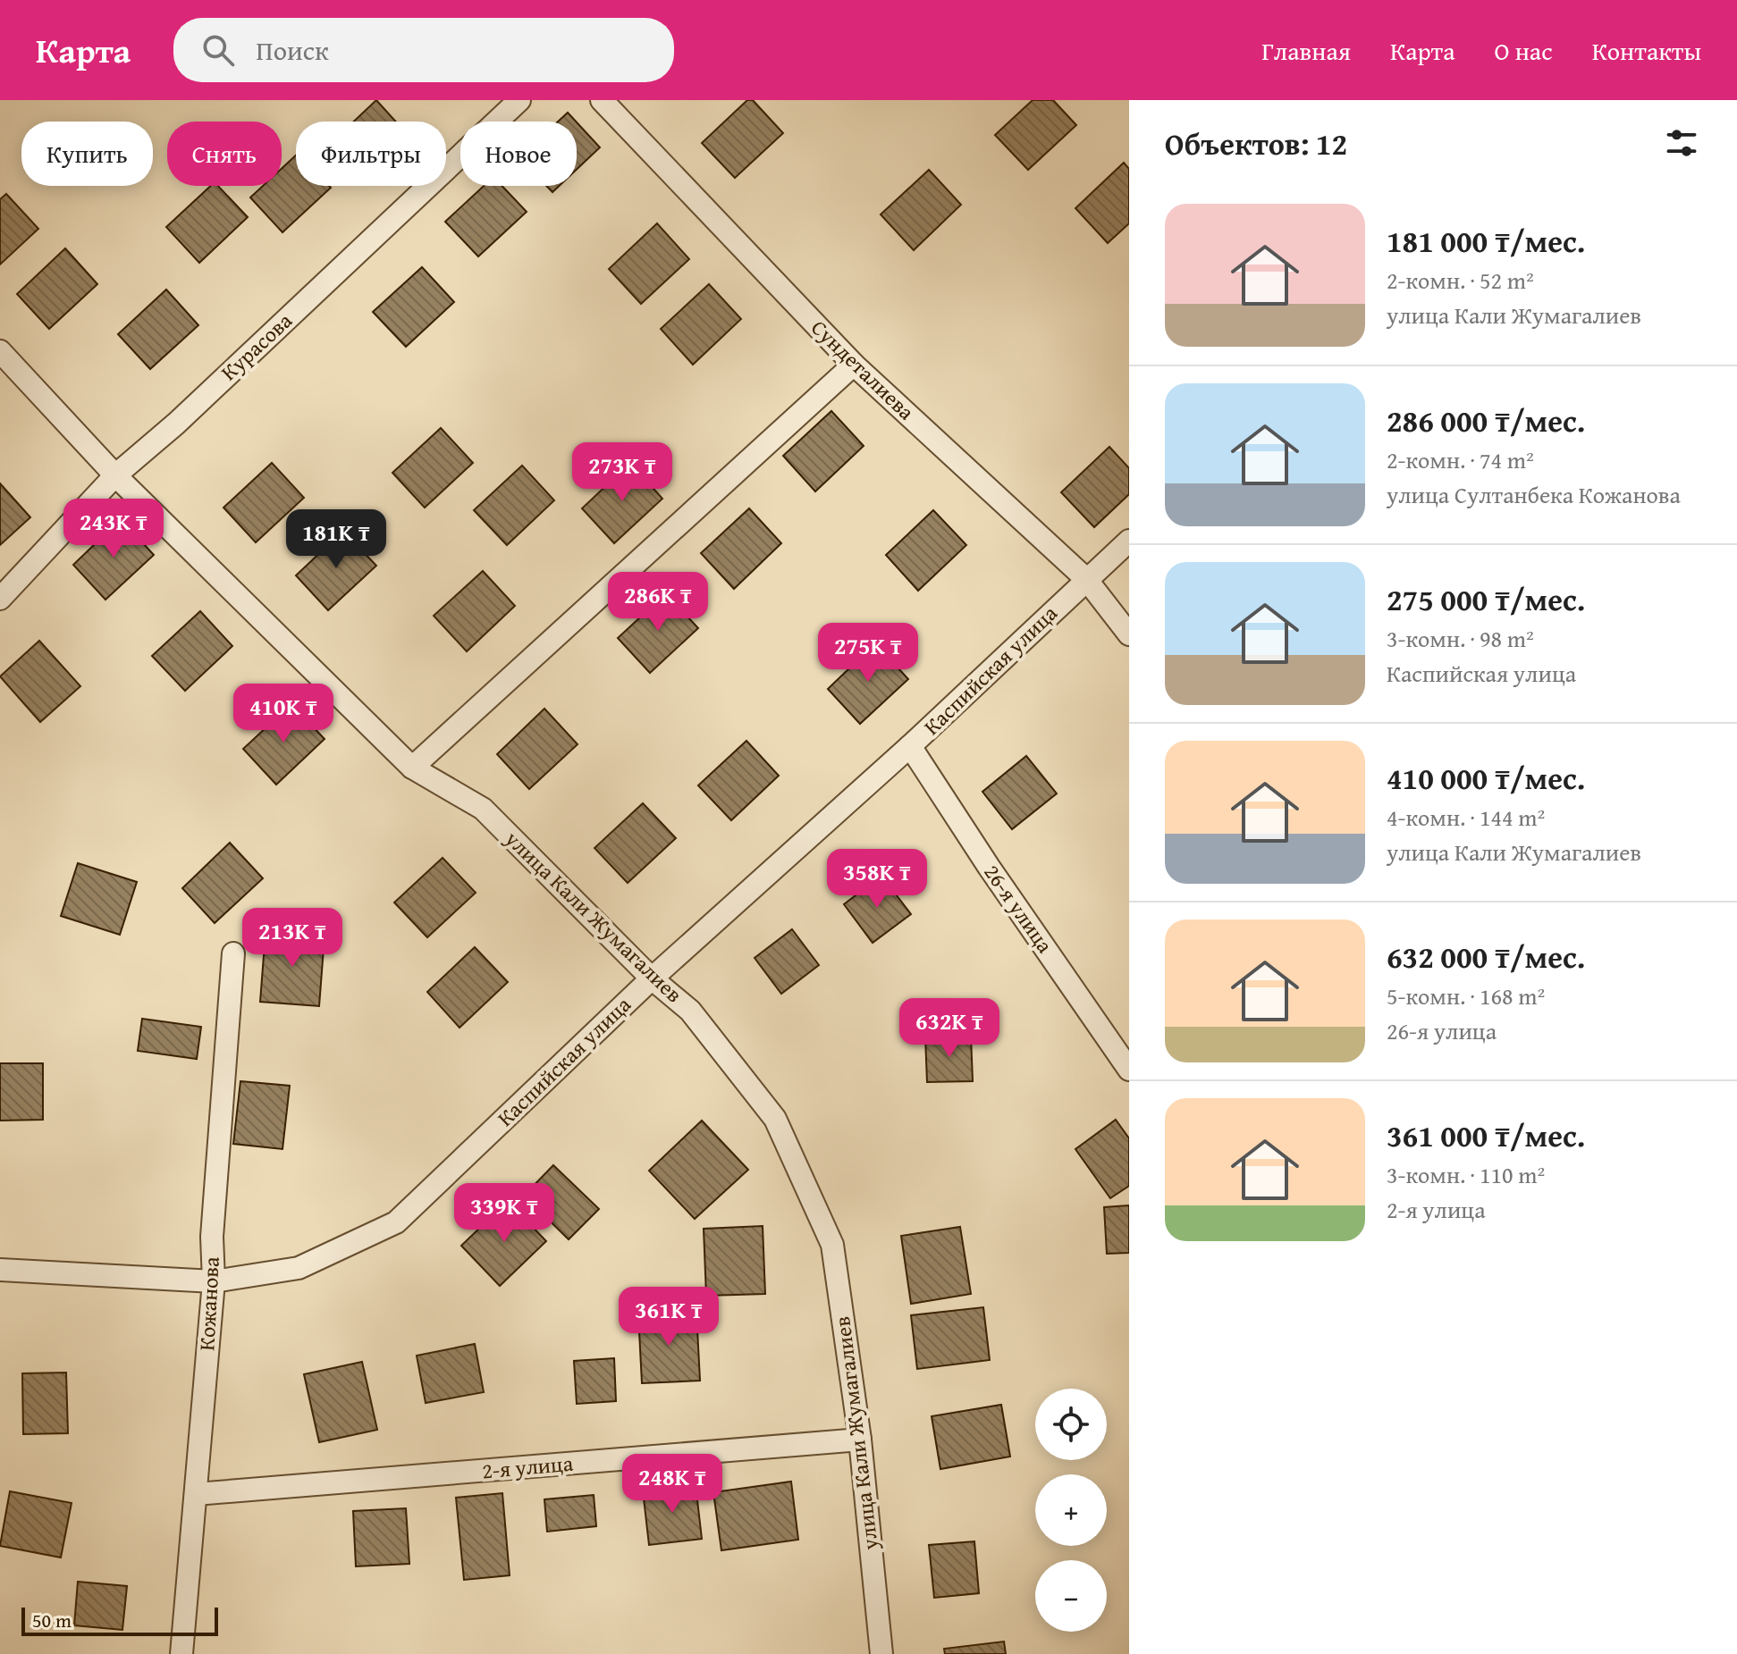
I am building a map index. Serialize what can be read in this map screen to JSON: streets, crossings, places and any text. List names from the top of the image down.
{
  "streets": {
    "street": [
      "Курасова",
      "Сундеталиева",
      "Каспийская улица",
      "26-я улица",
      "улица Кали Жумагалиев",
      "Кожанова",
      "2-я улица"
    ]
  },
  "crossings": [
    ["Курасова", "улица Кали Жумагалиев"],
    ["Сундеталиева", "Каспийская улица"],
    ["Каспийская улица", "26-я улица"],
    ["Каспийская улица", "улица Кали Жумагалиев"],
    ["Каспийская улица", "Кожанова"],
    ["улица Кали Жумагалиев", "2-я улица"],
    ["Кожанова", "2-я улица"]
  ],
  "scale_bar": "50 m",
  "page": {
    "header": "Карта",
    "search": "Поиск",
    "nav": [
      "Главная",
      "Карта",
      "О нас",
      "Контакты"
    ],
    "heading": "Объектов: 12",
    "chip": [
      "Купить",
      "Снять",
      "Фильтры",
      "Новое"
    ],
    "list": [
      {
        "name": "181 000 ₸/мес.",
        "note": "2-комн. · 52 m² · улица Кали Жумагалиев"
      },
      {
        "name": "286 000 ₸/мес.",
        "note": "2-комн. · 74 m² · улица Султанбека Кожанова"
      },
      {
        "name": "275 000 ₸/мес.",
        "note": "3-комн. · 98 m² · Каспийская улица"
      },
      {
        "name": "410 000 ₸/мес.",
        "note": "4-комн. · 144 m² · улица Кали Жумагалиев"
      },
      {
        "name": "632 000 ₸/мес.",
        "note": "5-комн. · 168 m² · 26-я улица"
      },
      {
        "name": "361 000 ₸/мес.",
        "note": "3-комн. · 110 m² · 2-я улица"
      }
    ],
    "price": [
      "273K ₸",
      "243K ₸",
      "181K ₸",
      "286K ₸",
      "275K ₸",
      "410K ₸",
      "358K ₸",
      "213K ₸",
      "632K ₸",
      "339K ₸",
      "361K ₸",
      "248K ₸"
    ],
    "map_buttons": ["+", "−"],
    "scale": "50 m"
  }
}
